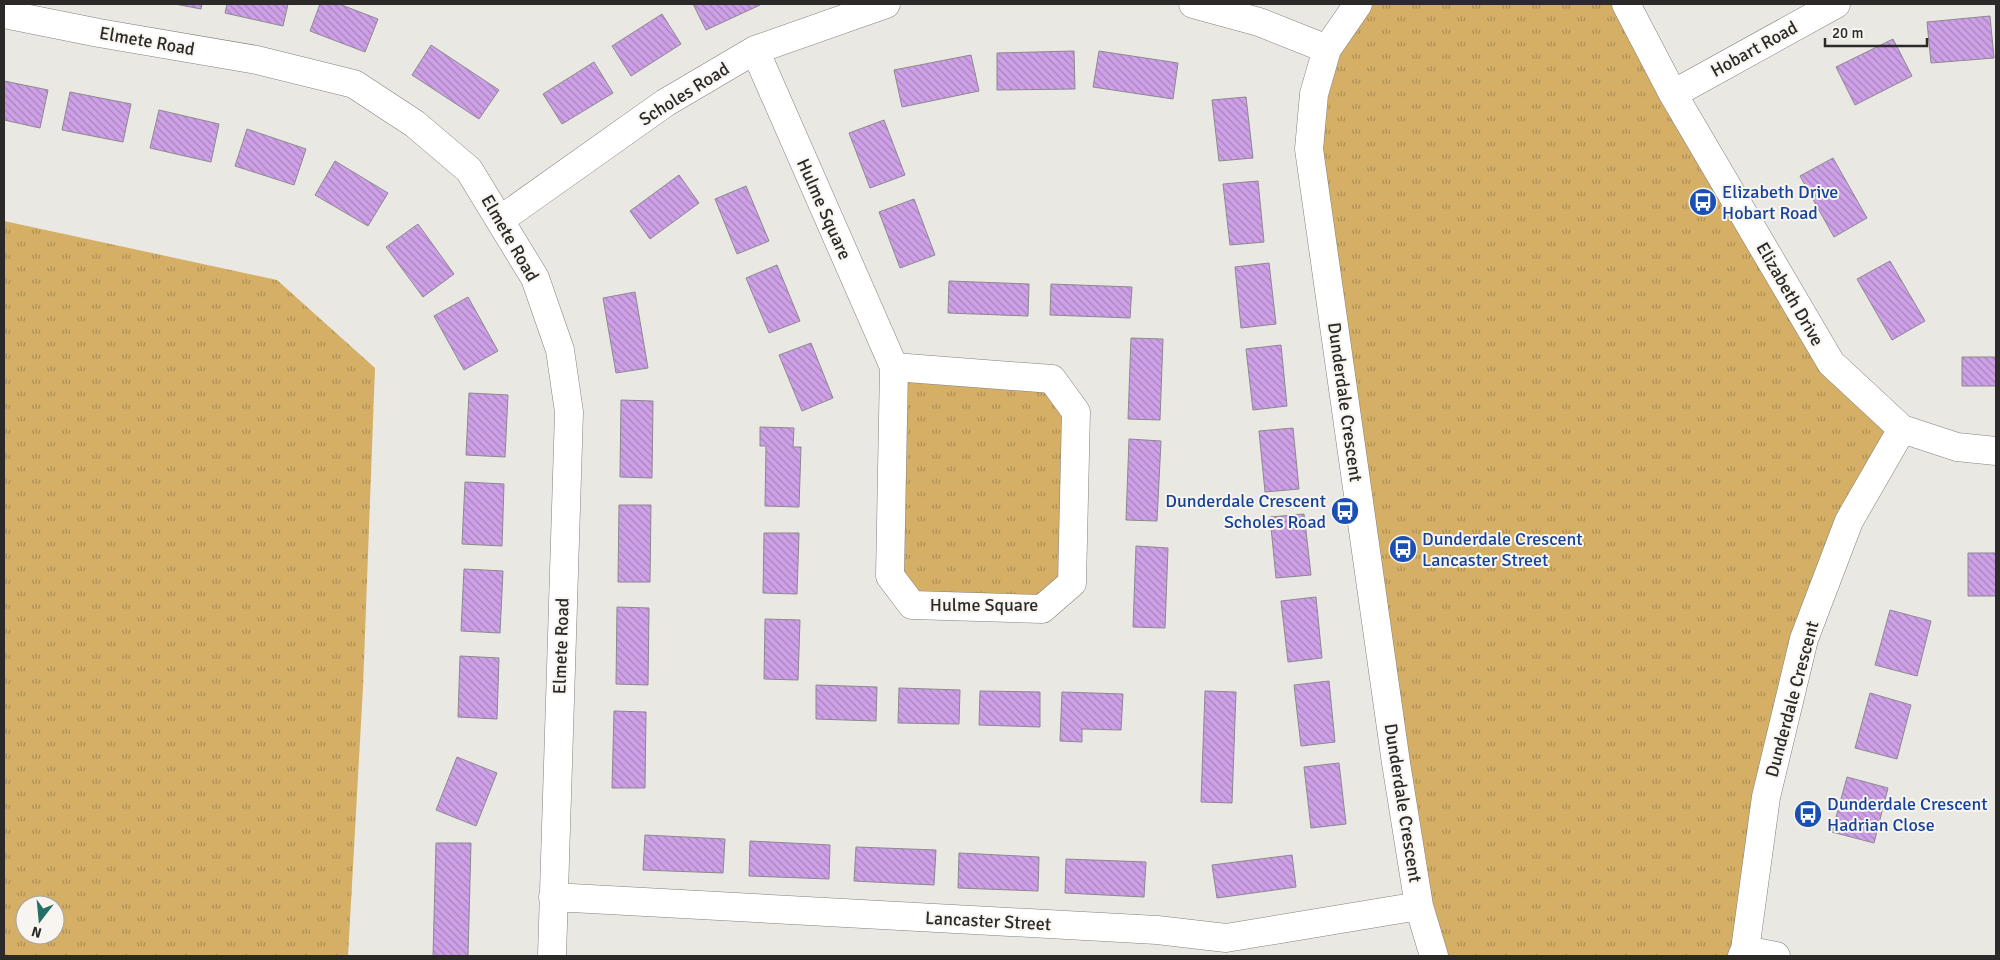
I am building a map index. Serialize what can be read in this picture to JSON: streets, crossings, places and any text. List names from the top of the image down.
{
  "streets": {
    "street": [
      "Elmete Road",
      "Hobart Road",
      "Scholes Road",
      "Hulme Square",
      "Elizabeth Drive",
      "Dunderdale Crescent",
      "Lancaster Street"
    ]
  },
  "crossings": [
    ["Elmete Road", "Scholes Road"],
    ["Elmete Road", "Lancaster Street"],
    ["Hobart Road", "Elizabeth Drive"],
    ["Scholes Road", "Hulme Square"],
    ["Elizabeth Drive", "Dunderdale Crescent"],
    ["Dunderdale Crescent", "Lancaster Street"]
  ],
  "places": {
    "bus stop": [
      "Elizabeth Drive Hobart Road",
      "Dunderdale Crescent Scholes Road",
      "Dunderdale Crescent Lancaster Street",
      "Dunderdale Crescent Hadrian Close"
    ]
  },
  "scale_bar": "20 m",
  "north": "bottom"
}
